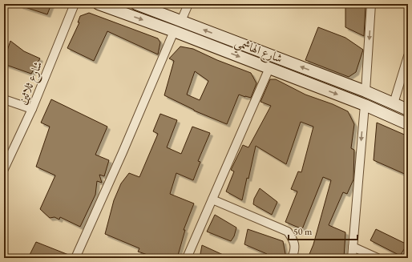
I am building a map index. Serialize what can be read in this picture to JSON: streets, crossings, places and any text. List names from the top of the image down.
{
  "streets": {
    "main road": ["شارع الهاشمي"],
    "street": ["شارع ثلاثين"]
  },
  "scale_bar": "50 m"
}
